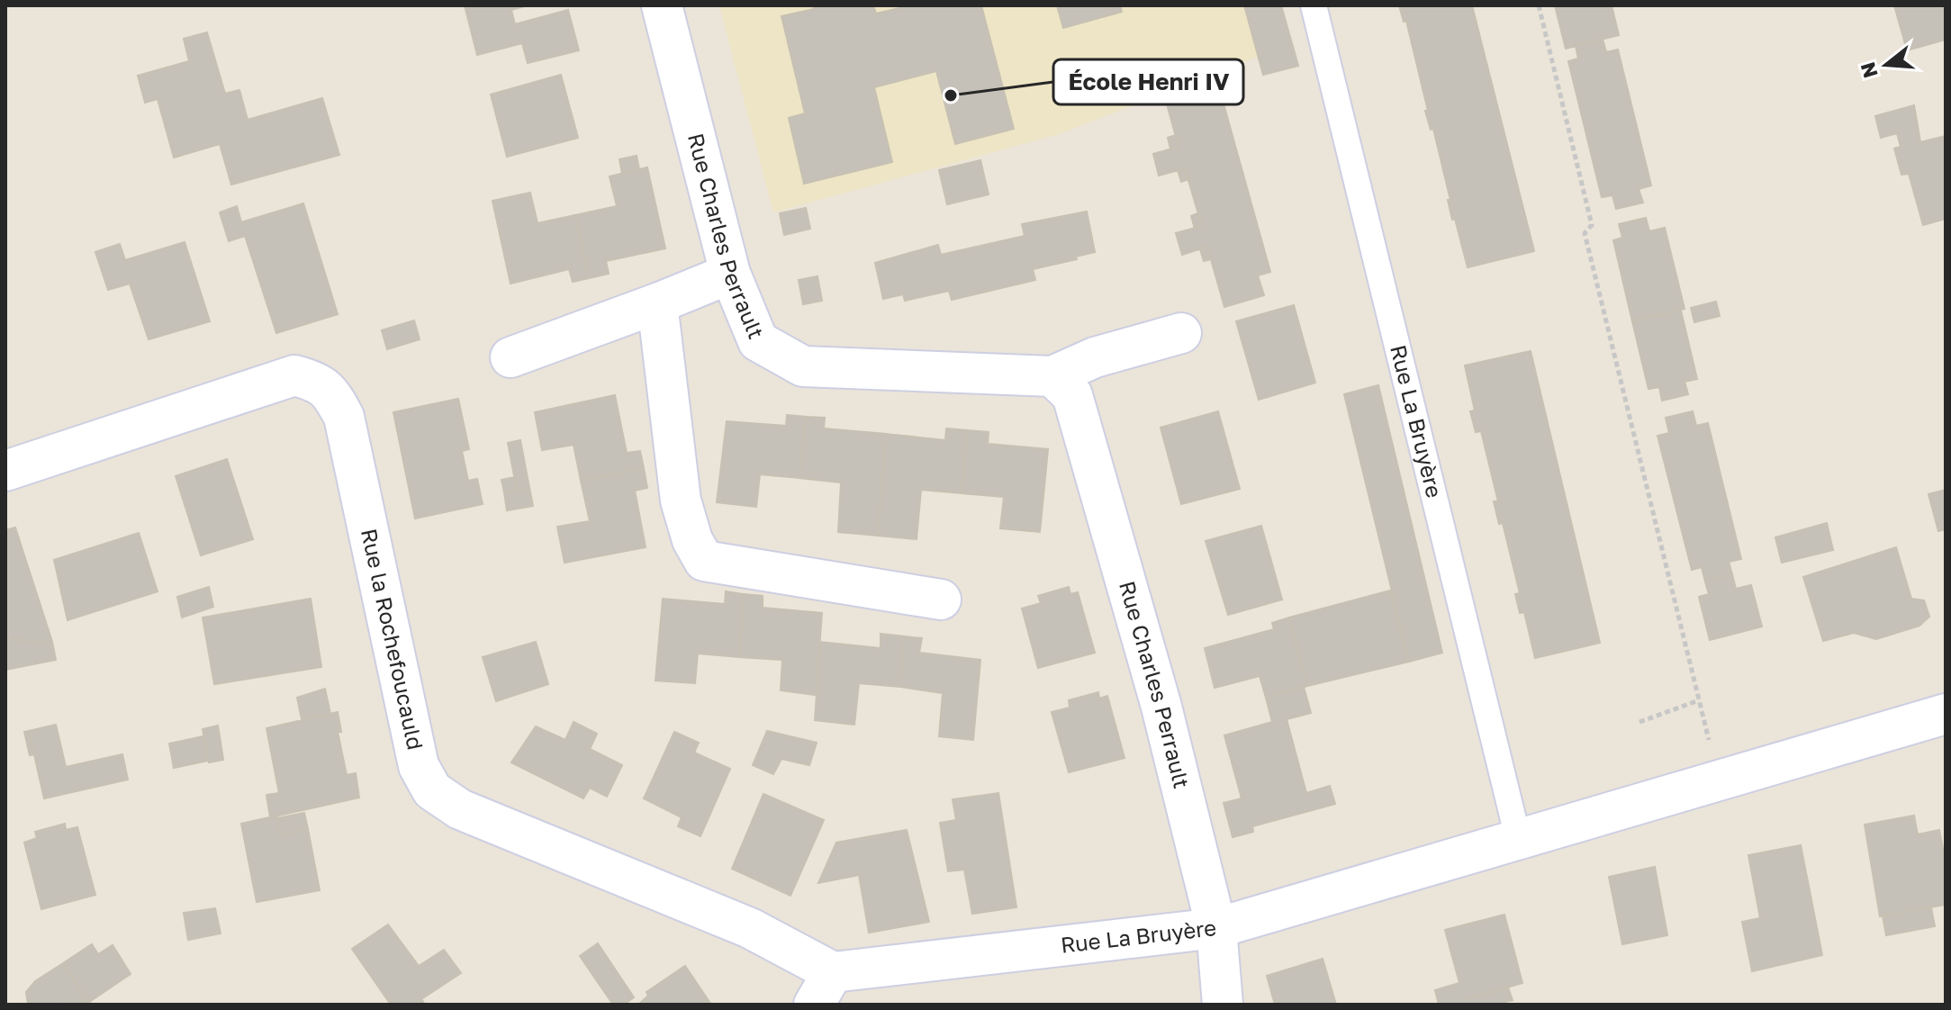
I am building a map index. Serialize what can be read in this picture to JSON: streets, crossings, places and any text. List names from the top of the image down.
{
  "streets": {
    "street": ["Rue Charles Perrault", "Rue La Bruyère", "Rue la Rochefoucauld"]
  },
  "crossings": [
    ["Rue Charles Perrault", "Rue La Bruyère"],
    ["Rue La Bruyère", "Rue la Rochefoucauld"]
  ],
  "places": ["École Henri IV"],
  "north": "left"
}
